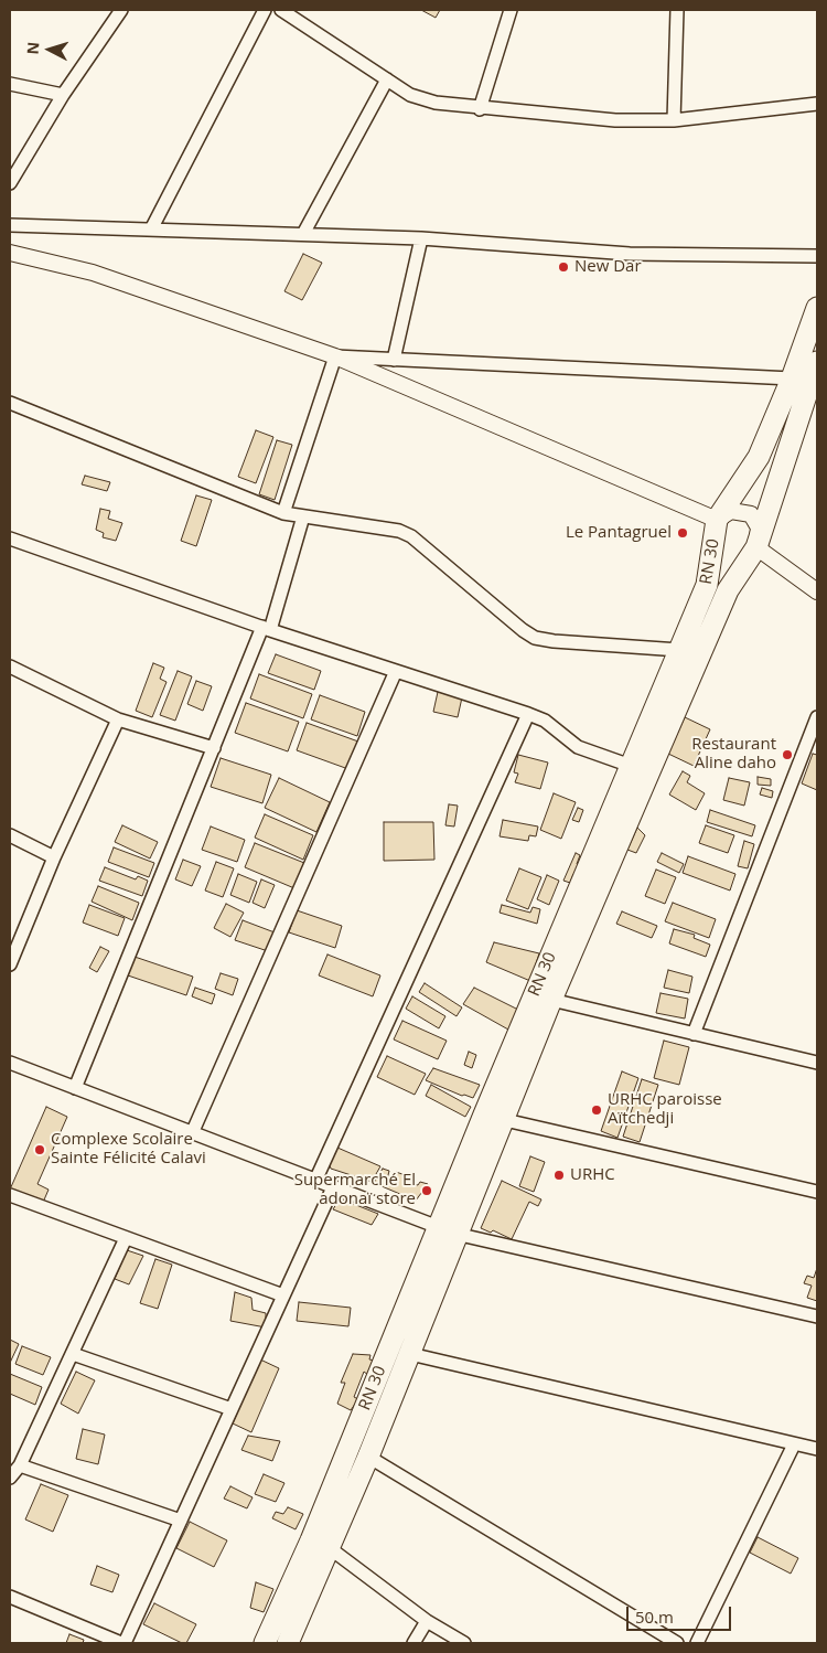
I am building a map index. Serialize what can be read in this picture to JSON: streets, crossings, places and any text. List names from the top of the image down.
{
  "streets": {
    "main road": ["RN 30"]
  },
  "places": [
    "New Dar",
    "Le Pantagruel",
    "Restaurant Aline daho",
    "URHC paroisse Aïtchedji",
    "Complexe Scolaire Sainte Félicité Calavi",
    "URHC",
    "Supermarché El adonaï store"
  ],
  "scale_bar": "50 m",
  "north": "left"
}
